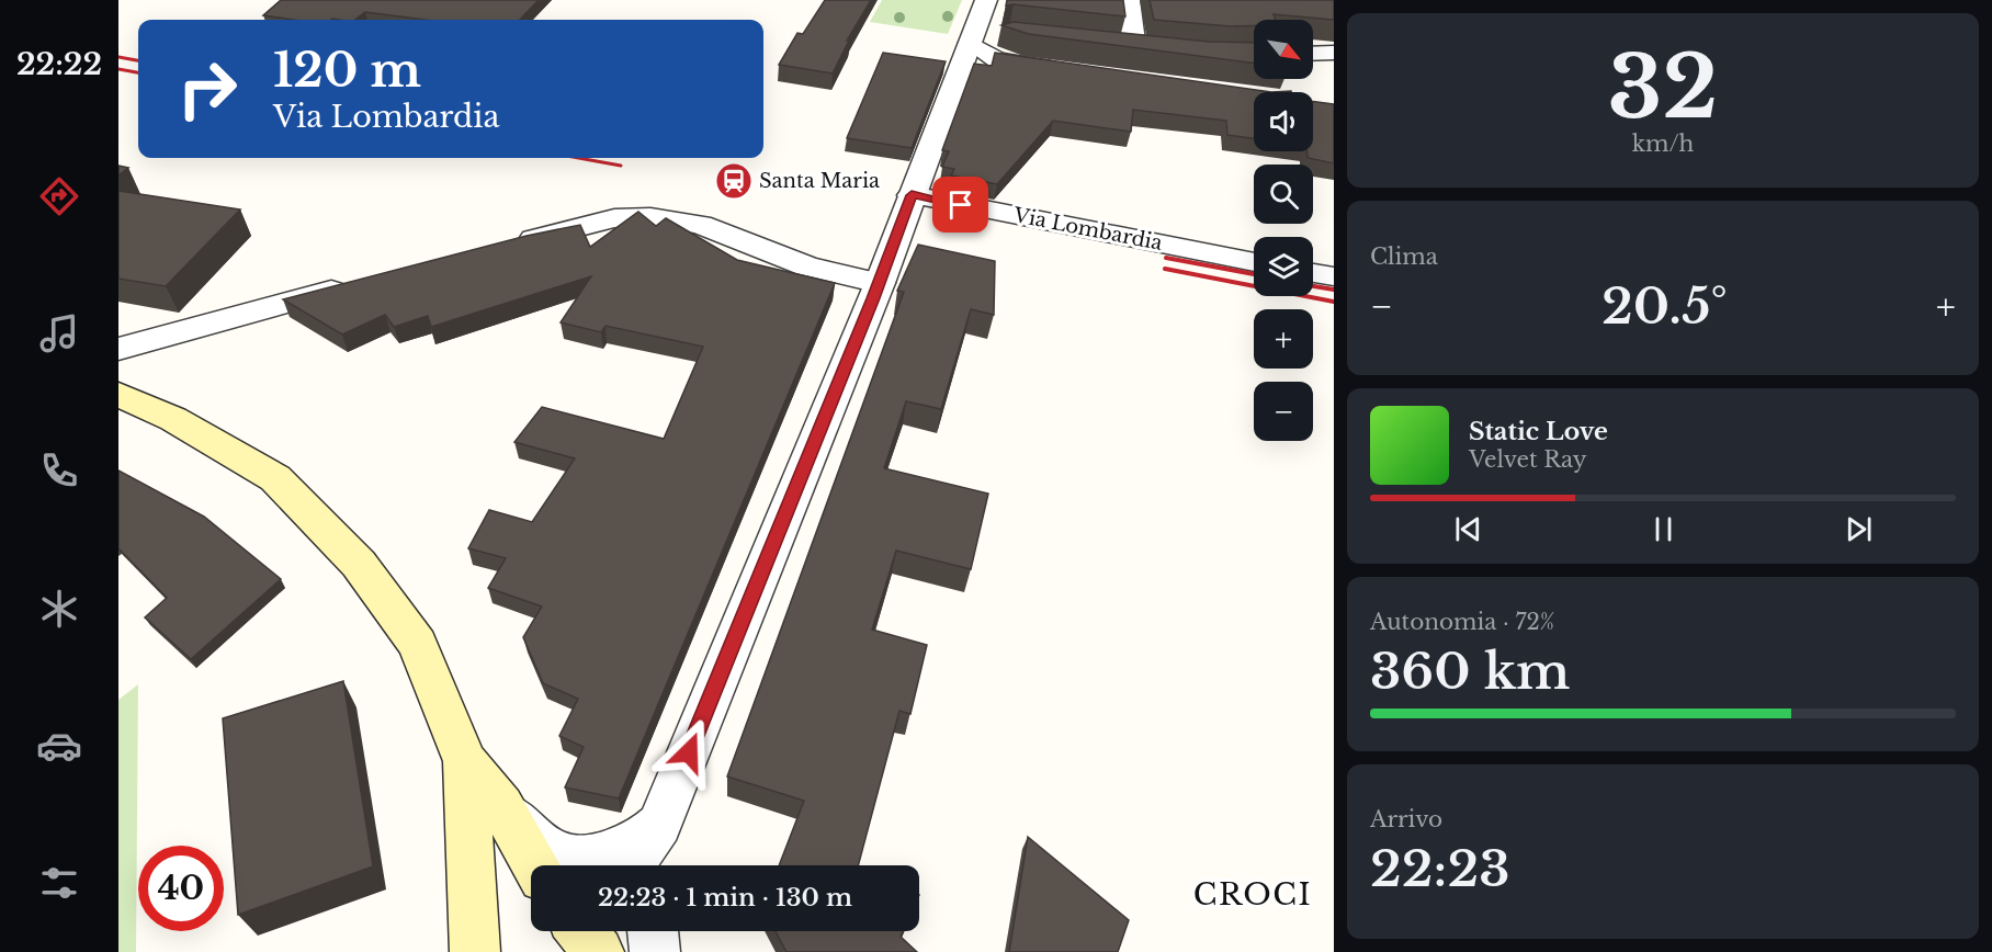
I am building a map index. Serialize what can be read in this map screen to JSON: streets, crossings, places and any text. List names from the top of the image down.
{
  "streets": {
    "street": ["Via Lombardia"]
  },
  "districts": ["CROCI"],
  "places": {
    "station": ["Santa Maria"]
  },
  "north": "bottom right",
  "page": {
    "tabs": "22:22",
    "tile": [
      ["32", "km/h"],
      "Clima",
      ["Autonomia · 72%", "360 km"],
      ["Arrivo", "22:23"]
    ],
    "map_buttons": ["+", "−"],
    "turn": ["120 m", "Via Lombardia"],
    "heat": ["−", "20.5°", "+"],
    "song": ["Static Love", "Velvet Ray"],
    "limit": "40",
    "trip": "22:23 · 1 min · 130 m"
  }
}
